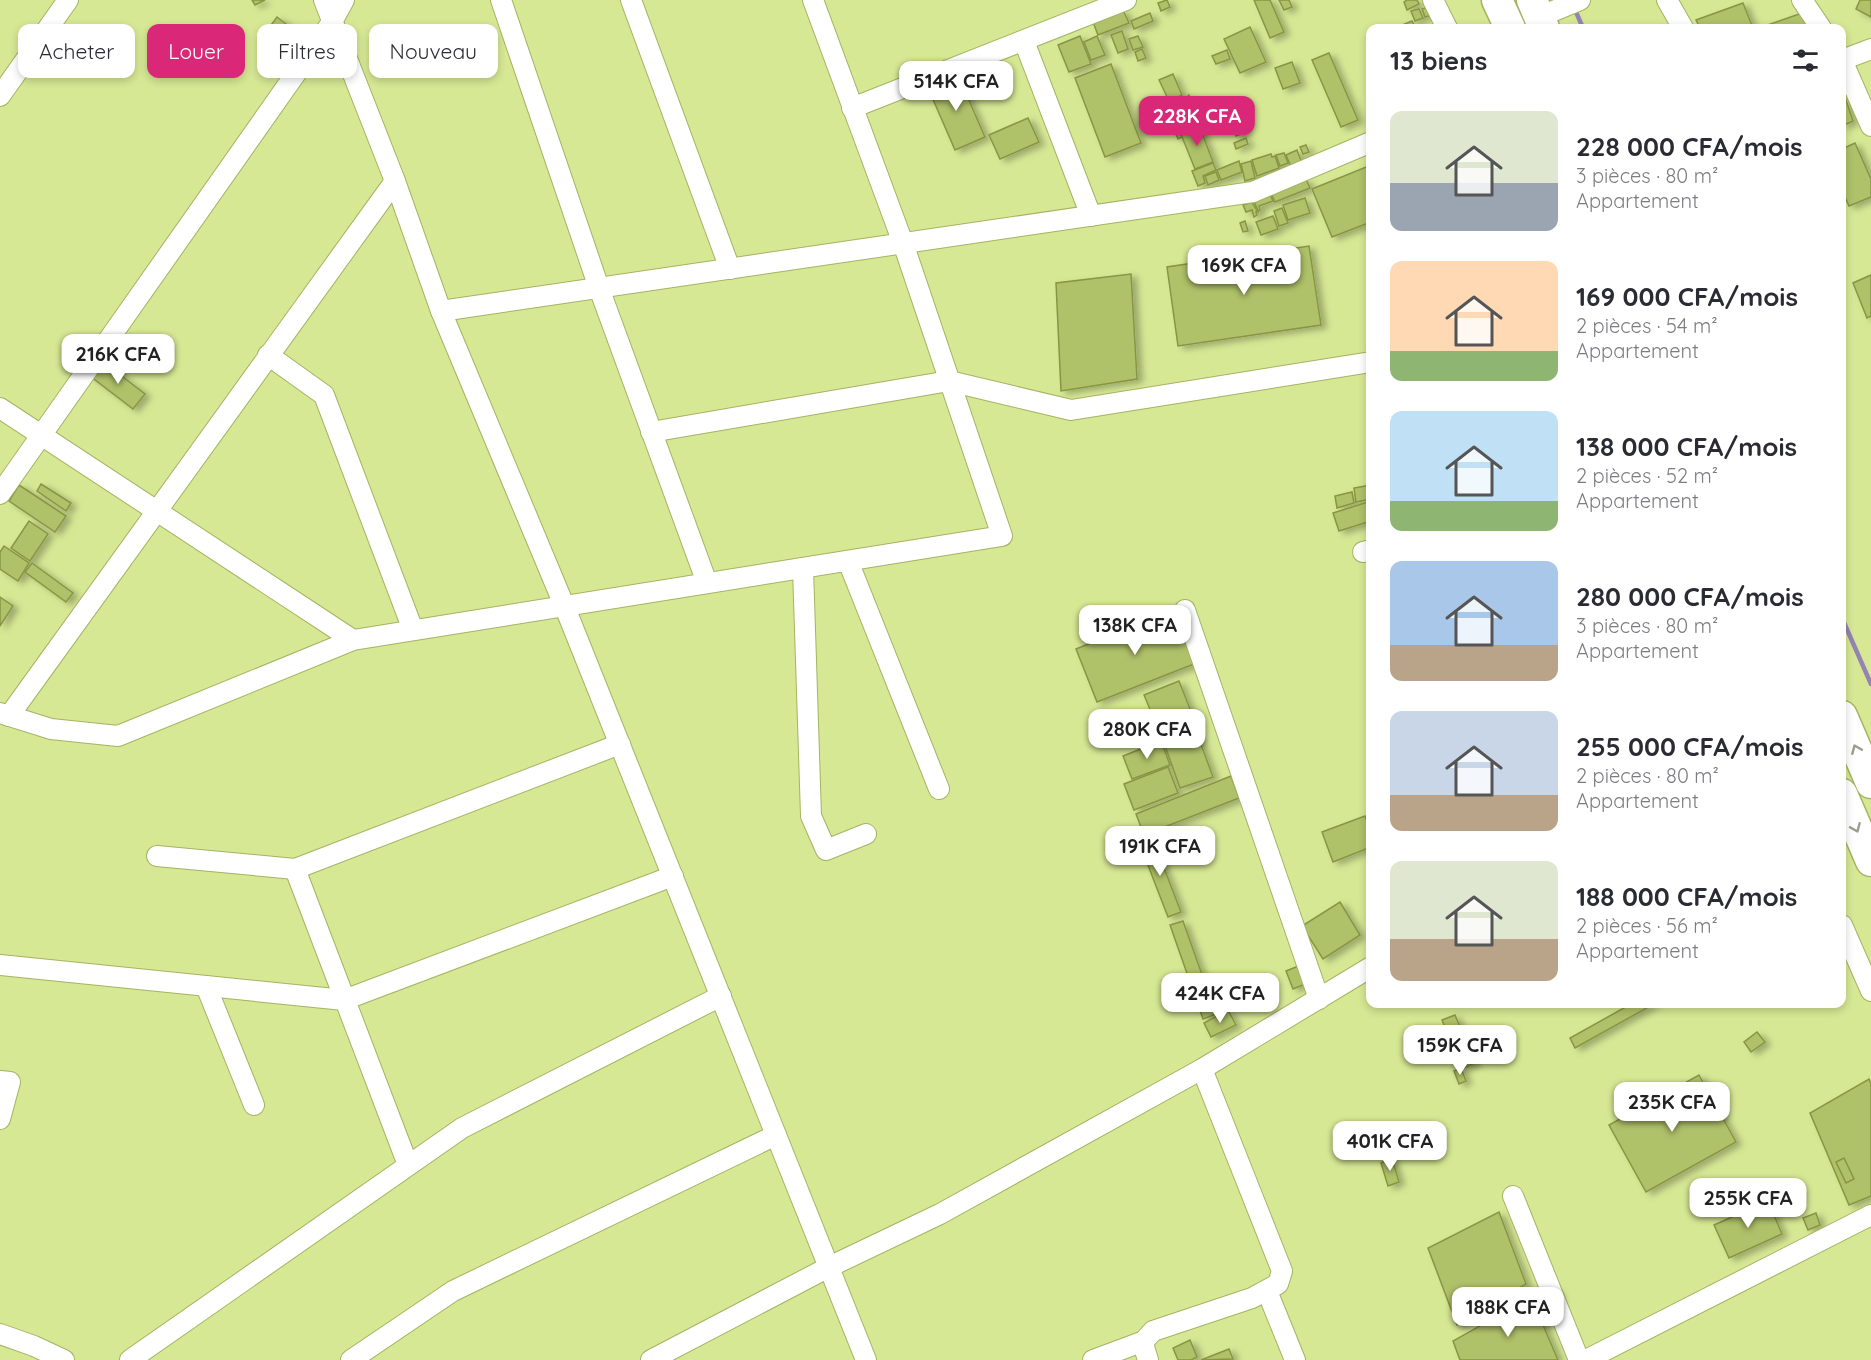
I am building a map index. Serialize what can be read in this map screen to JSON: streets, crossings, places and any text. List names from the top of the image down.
{
  "page": {
    "chip": [
      "Acheter",
      "Louer",
      "Filtres",
      "Nouveau"
    ],
    "heading": "13 biens",
    "price": [
      "514K CFA",
      "228K CFA",
      "169K CFA",
      "216K CFA",
      "138K CFA",
      "280K CFA",
      "191K CFA",
      "424K CFA",
      "159K CFA",
      "235K CFA",
      "401K CFA",
      "255K CFA",
      "188K CFA"
    ],
    "list": [
      {
        "name": "228 000 CFA/mois",
        "note": "3 pièces · 80 m² · Appartement"
      },
      {
        "name": "169 000 CFA/mois",
        "note": "2 pièces · 54 m² · Appartement"
      },
      {
        "name": "138 000 CFA/mois",
        "note": "2 pièces · 52 m² · Appartement"
      },
      {
        "name": "280 000 CFA/mois",
        "note": "3 pièces · 80 m² · Appartement"
      },
      {
        "name": "255 000 CFA/mois",
        "note": "2 pièces · 80 m² · Appartement"
      },
      {
        "name": "188 000 CFA/mois",
        "note": "2 pièces · 56 m² · Appartement"
      }
    ]
  }
}
